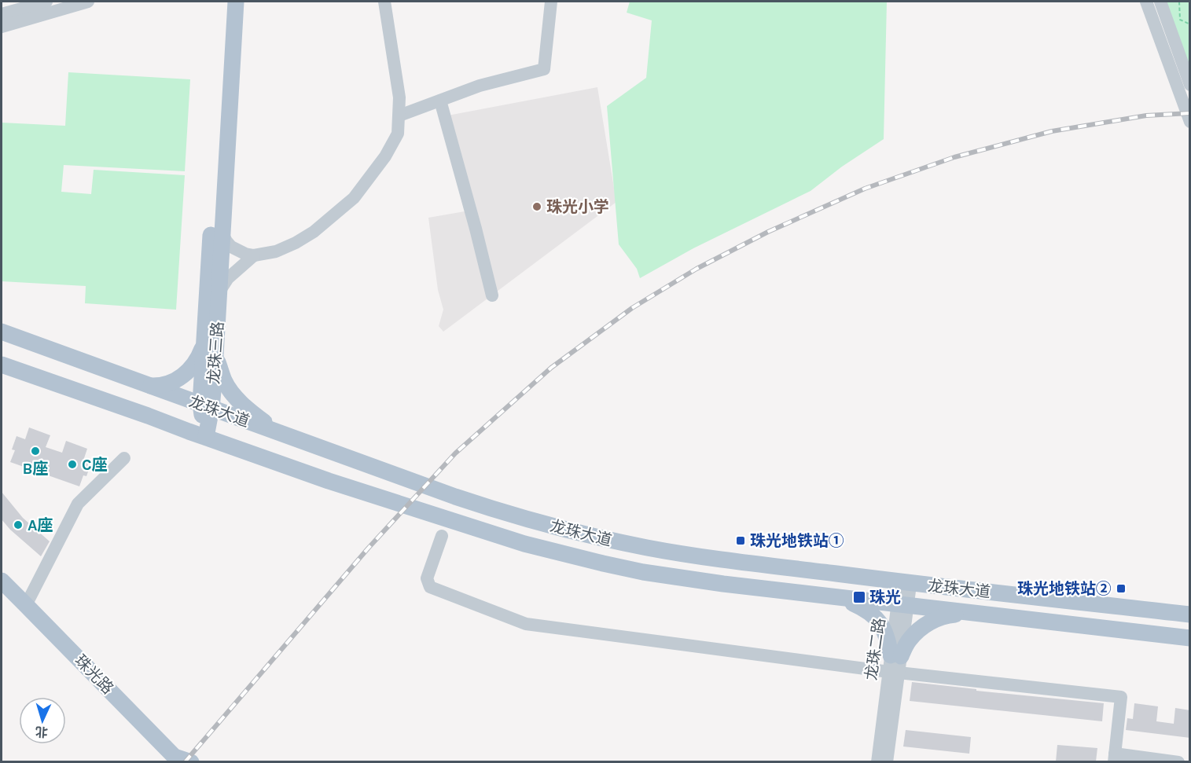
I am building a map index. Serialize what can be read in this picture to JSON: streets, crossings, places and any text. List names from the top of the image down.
{
  "streets": {
    "main road": ["龙珠三路", "龙珠大道", "珠光路"],
    "street": ["龙珠二路"]
  },
  "crossings": [
    ["龙珠三路", "龙珠大道"],
    ["龙珠大道", "龙珠二路"]
  ],
  "places": {
    "other": [
      "珠光小学",
      "B座",
      "C座",
      "A座"
    ],
    "transit": ["珠光地铁站①", "珠光地铁站②", "珠光"]
  },
  "north": "bottom"
}
